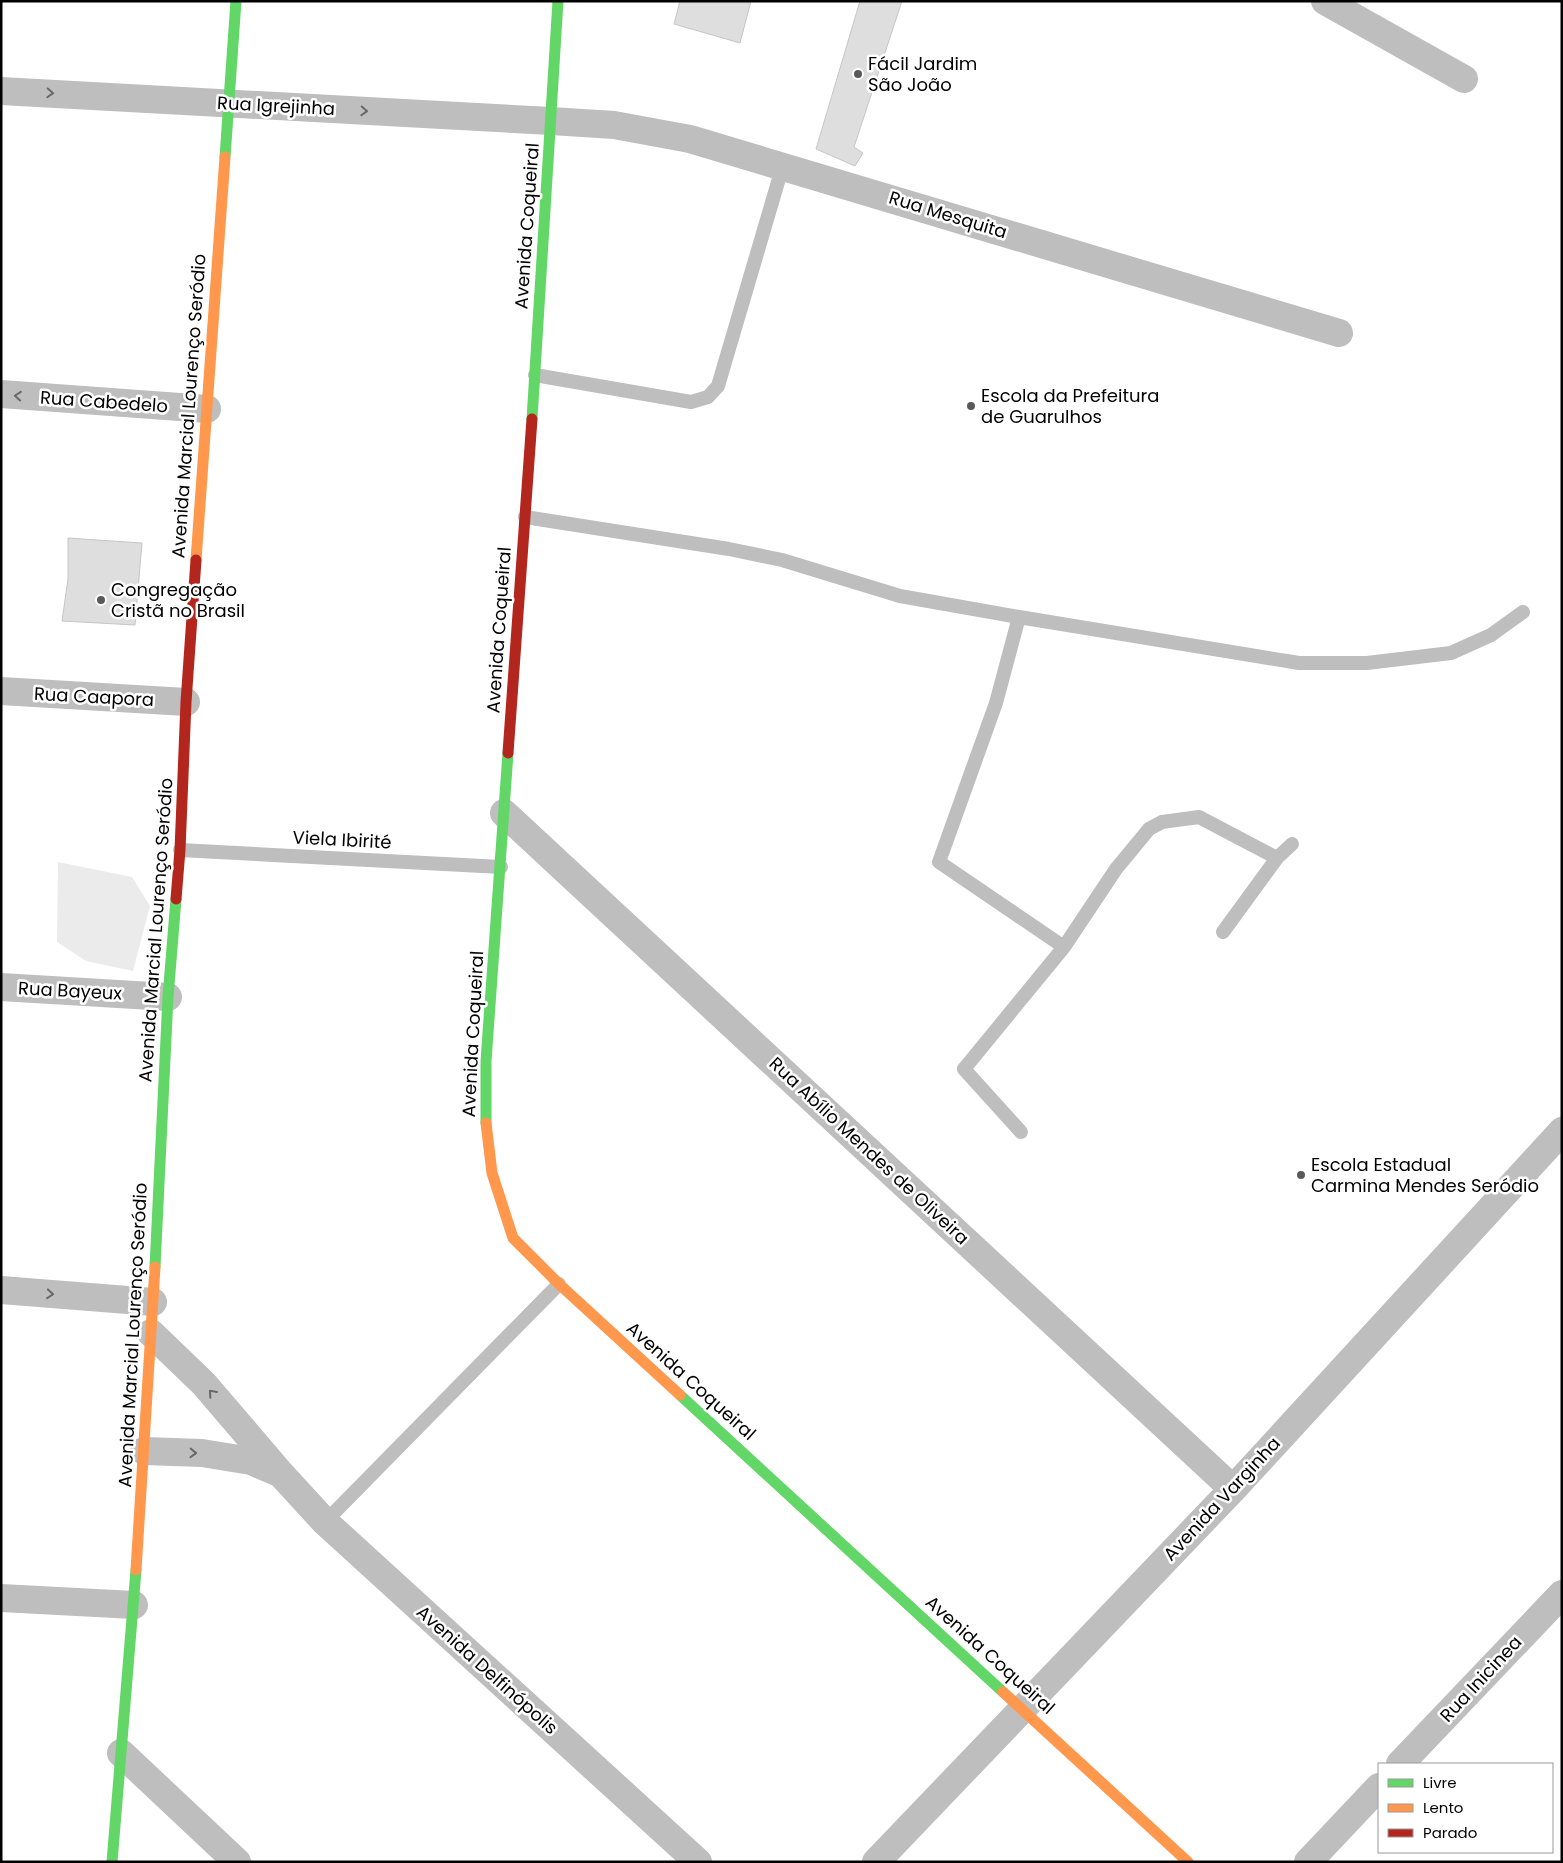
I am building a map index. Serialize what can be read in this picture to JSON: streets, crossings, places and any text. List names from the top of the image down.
{
  "streets": {
    "street": [
      "Rua Igrejinha",
      "Rua Mesquita",
      "Avenida Coqueiral",
      "Rua Cabedelo",
      "Avenida Marcial Lourenço Seródio",
      "Rua Caapora",
      "Rua Bayeux",
      "Rua Abílio Mendes de Oliveira",
      "Avenida Varginha",
      "Avenida Delfinópolis",
      "Rua Inicinea"
    ],
    "lane": ["Viela Ibirité"]
  },
  "crossings": [
    ["Rua Igrejinha", "Rua Mesquita"],
    ["Rua Igrejinha", "Avenida Coqueiral"],
    ["Rua Igrejinha", "Avenida Marcial Lourenço Seródio"],
    ["Rua Mesquita", "Avenida Coqueiral"],
    ["Avenida Coqueiral", "Viela Ibirité"],
    ["Avenida Coqueiral", "Rua Abílio Mendes de Oliveira"],
    ["Avenida Coqueiral", "Avenida Varginha"],
    ["Rua Cabedelo", "Avenida Marcial Lourenço Seródio"],
    ["Avenida Marcial Lourenço Seródio", "Rua Caapora"],
    ["Avenida Marcial Lourenço Seródio", "Viela Ibirité"],
    ["Avenida Marcial Lourenço Seródio", "Rua Bayeux"],
    ["Avenida Marcial Lourenço Seródio", "Avenida Delfinópolis"],
    ["Rua Abílio Mendes de Oliveira", "Avenida Varginha"]
  ],
  "one_way": ["Rua Igrejinha", "Rua Cabedelo"],
  "places": [
    "Fácil Jardim São João",
    "Escola da Prefeitura de Guarulhos",
    "Congregação Cristã no Brasil",
    "Escola Estadual Carmina Mendes Seródio"
  ],
  "legend": ["Livre", "Lento", "Parado"]
}
